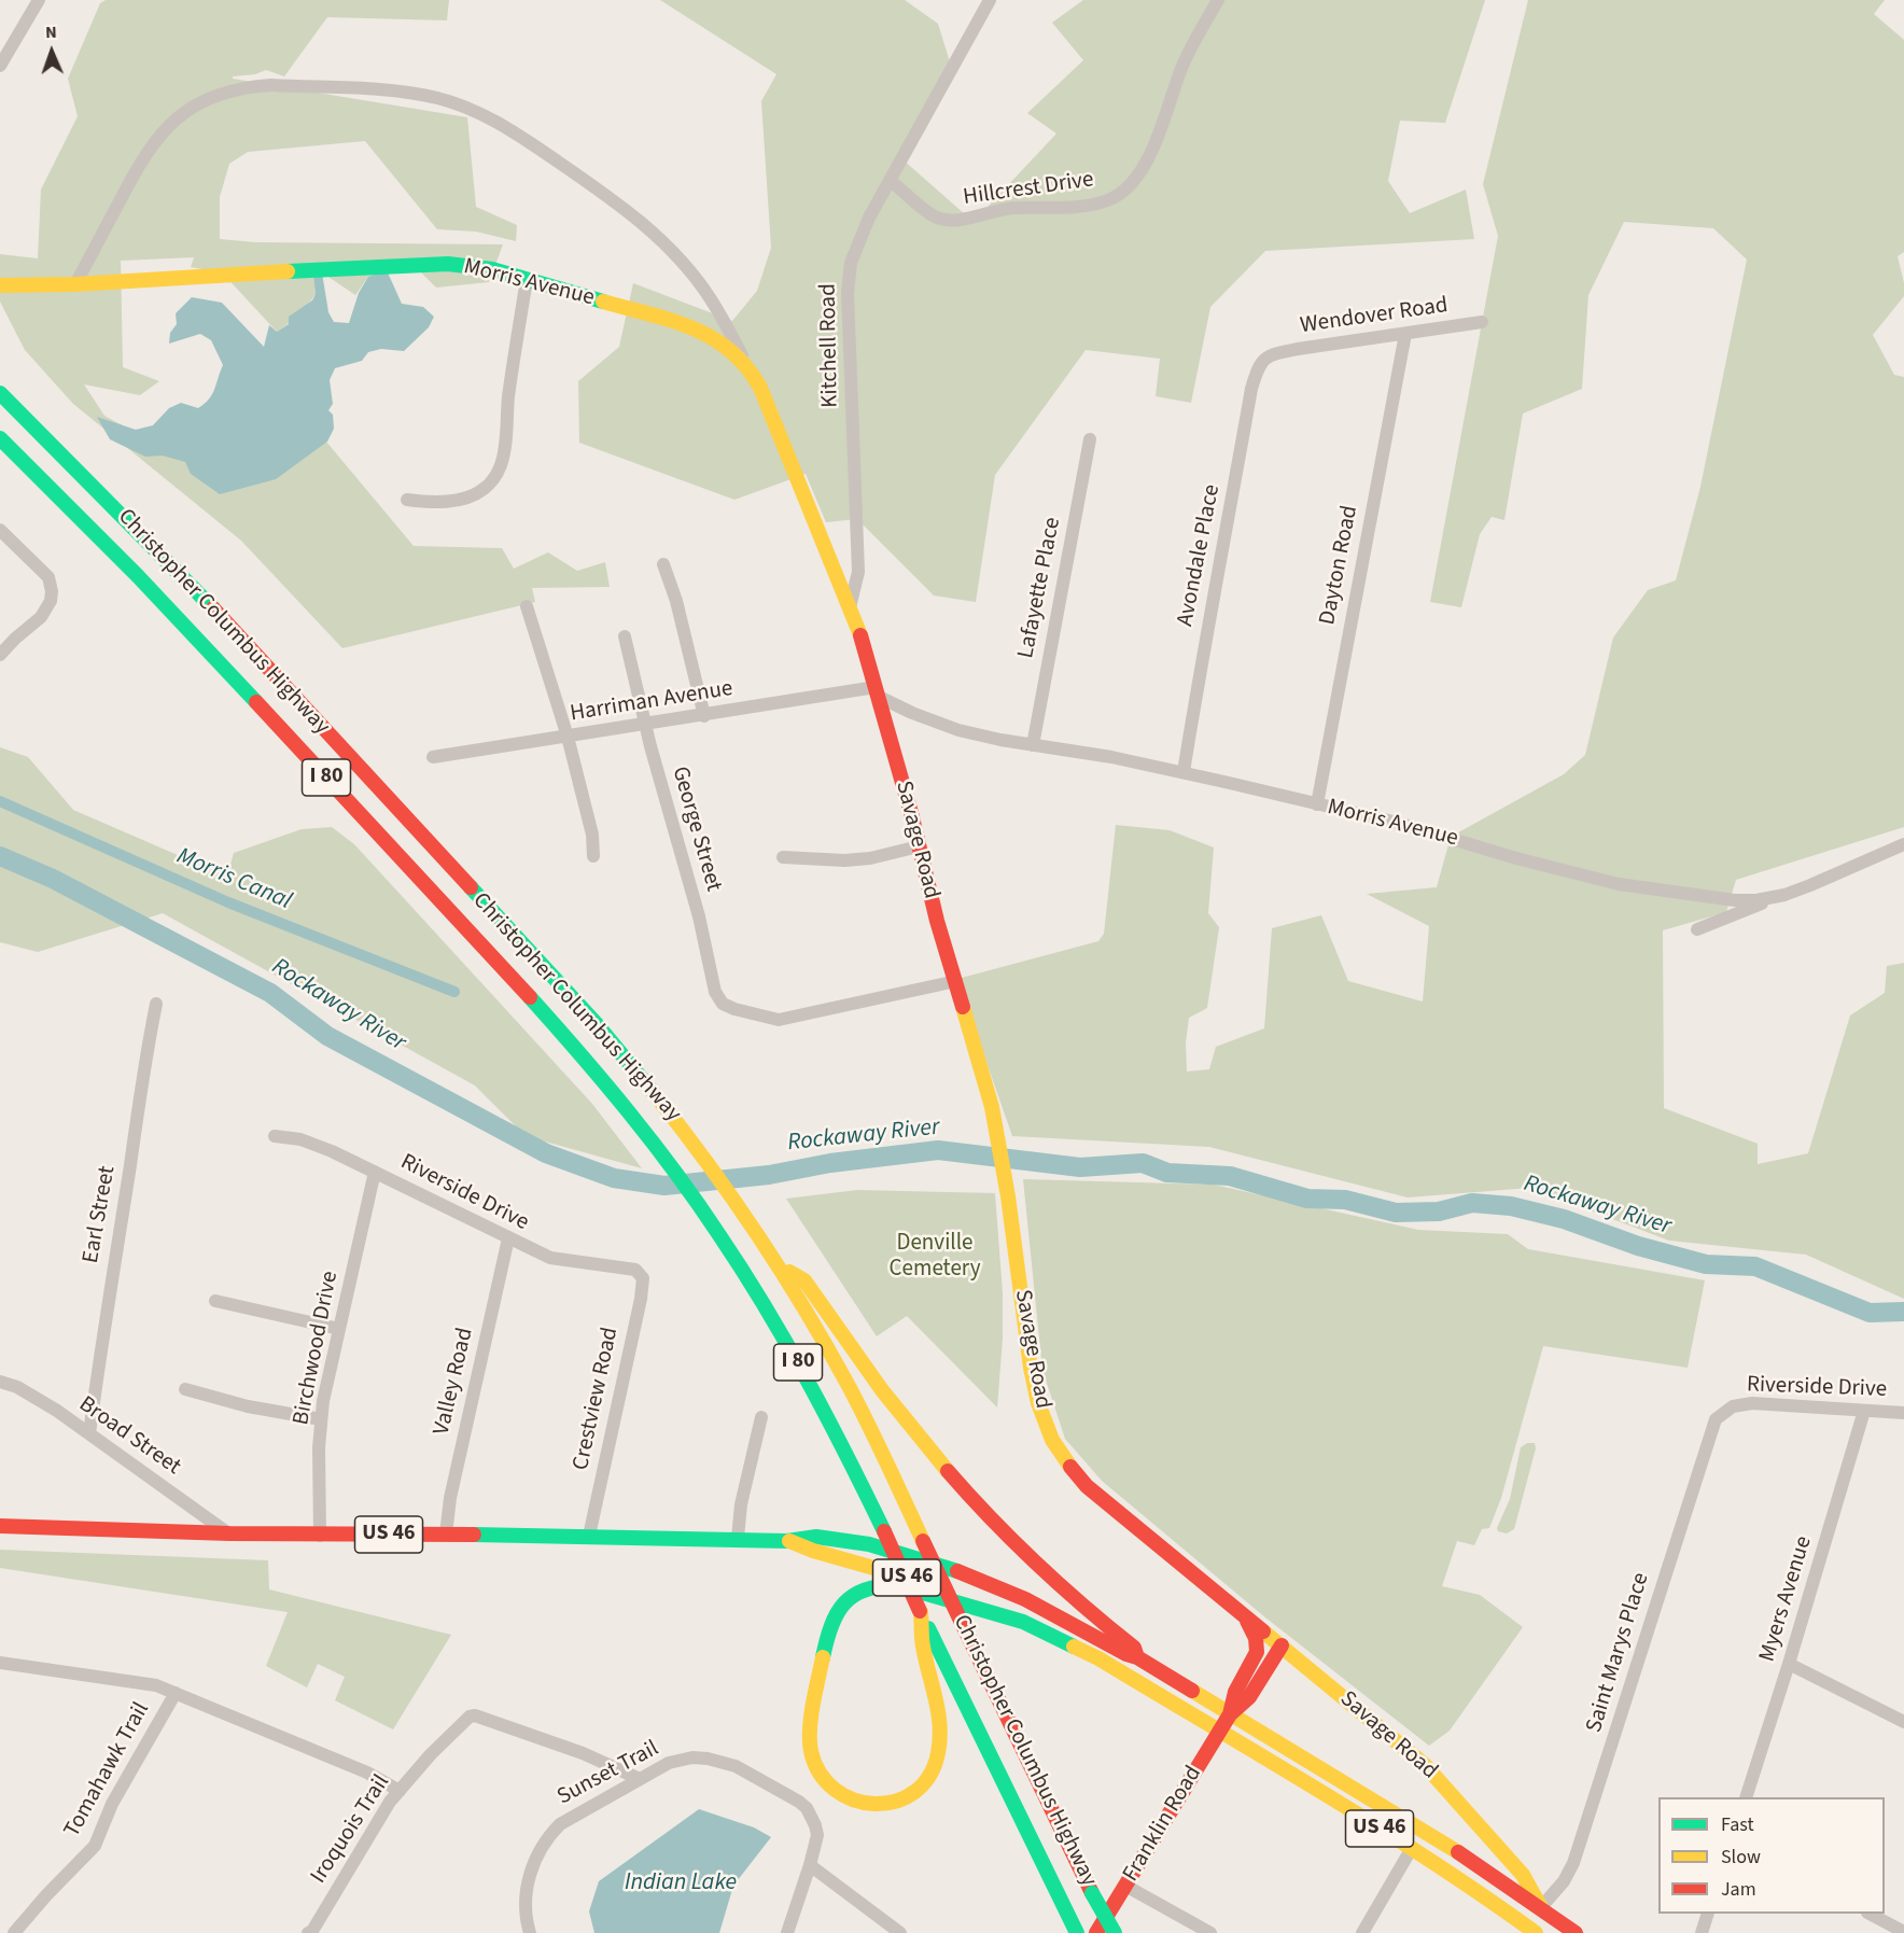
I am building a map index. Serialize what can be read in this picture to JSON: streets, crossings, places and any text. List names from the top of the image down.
{
  "streets": {
    "main road": [
      "Morris Avenue",
      "Christopher Columbus Highway",
      "I 80",
      "Savage Road",
      "US 46",
      "Franklin Road"
    ],
    "street": [
      "Hillcrest Drive",
      "Wendover Road",
      "Kitchell Road",
      "Avondale Place",
      "Dayton Road",
      "Lafayette Place",
      "Harriman Avenue",
      "George Street",
      "Riverside Drive",
      "Earl Street",
      "Birchwood Drive",
      "Valley Road",
      "Crestview Road",
      "Broad Street",
      "Myers Avenue",
      "Saint Marys Place",
      "Tomahawk Trail",
      "Sunset Trail",
      "Iroquois Trail"
    ]
  },
  "crossings": [
    ["Hillcrest Drive", "Kitchell Road"],
    ["Morris Avenue", "Kitchell Road"],
    ["Morris Avenue", "Avondale Place"],
    ["Morris Avenue", "Dayton Road"],
    ["Morris Avenue", "Lafayette Place"],
    ["Morris Avenue", "Harriman Avenue"],
    ["Morris Avenue", "Savage Road"],
    ["Wendover Road", "Avondale Place"],
    ["Wendover Road", "Dayton Road"],
    ["Harriman Avenue", "George Street"],
    ["Harriman Avenue", "Savage Road"],
    ["George Street", "Savage Road"],
    ["Savage Road", "US 46"],
    ["Savage Road", "Saint Marys Place"],
    ["Savage Road", "Franklin Road"],
    ["Riverside Drive", "Birchwood Drive"],
    ["Riverside Drive", "Valley Road"],
    ["Riverside Drive", "Crestview Road"],
    ["Riverside Drive", "Myers Avenue"],
    ["Riverside Drive", "Saint Marys Place"],
    ["Earl Street", "Broad Street"],
    ["Birchwood Drive", "US 46"],
    ["Valley Road", "US 46"],
    ["Crestview Road", "US 46"],
    ["Broad Street", "US 46"],
    ["US 46", "Saint Marys Place"],
    ["US 46", "Franklin Road"],
    ["Tomahawk Trail", "Iroquois Trail"],
    ["Sunset Trail", "Iroquois Trail"]
  ],
  "water": ["Morris Canal", "Rockaway River", "Indian Lake"],
  "parks": ["Denville Cemetery"],
  "legend": ["Fast", "Slow", "Jam"],
  "north": "top"
}
